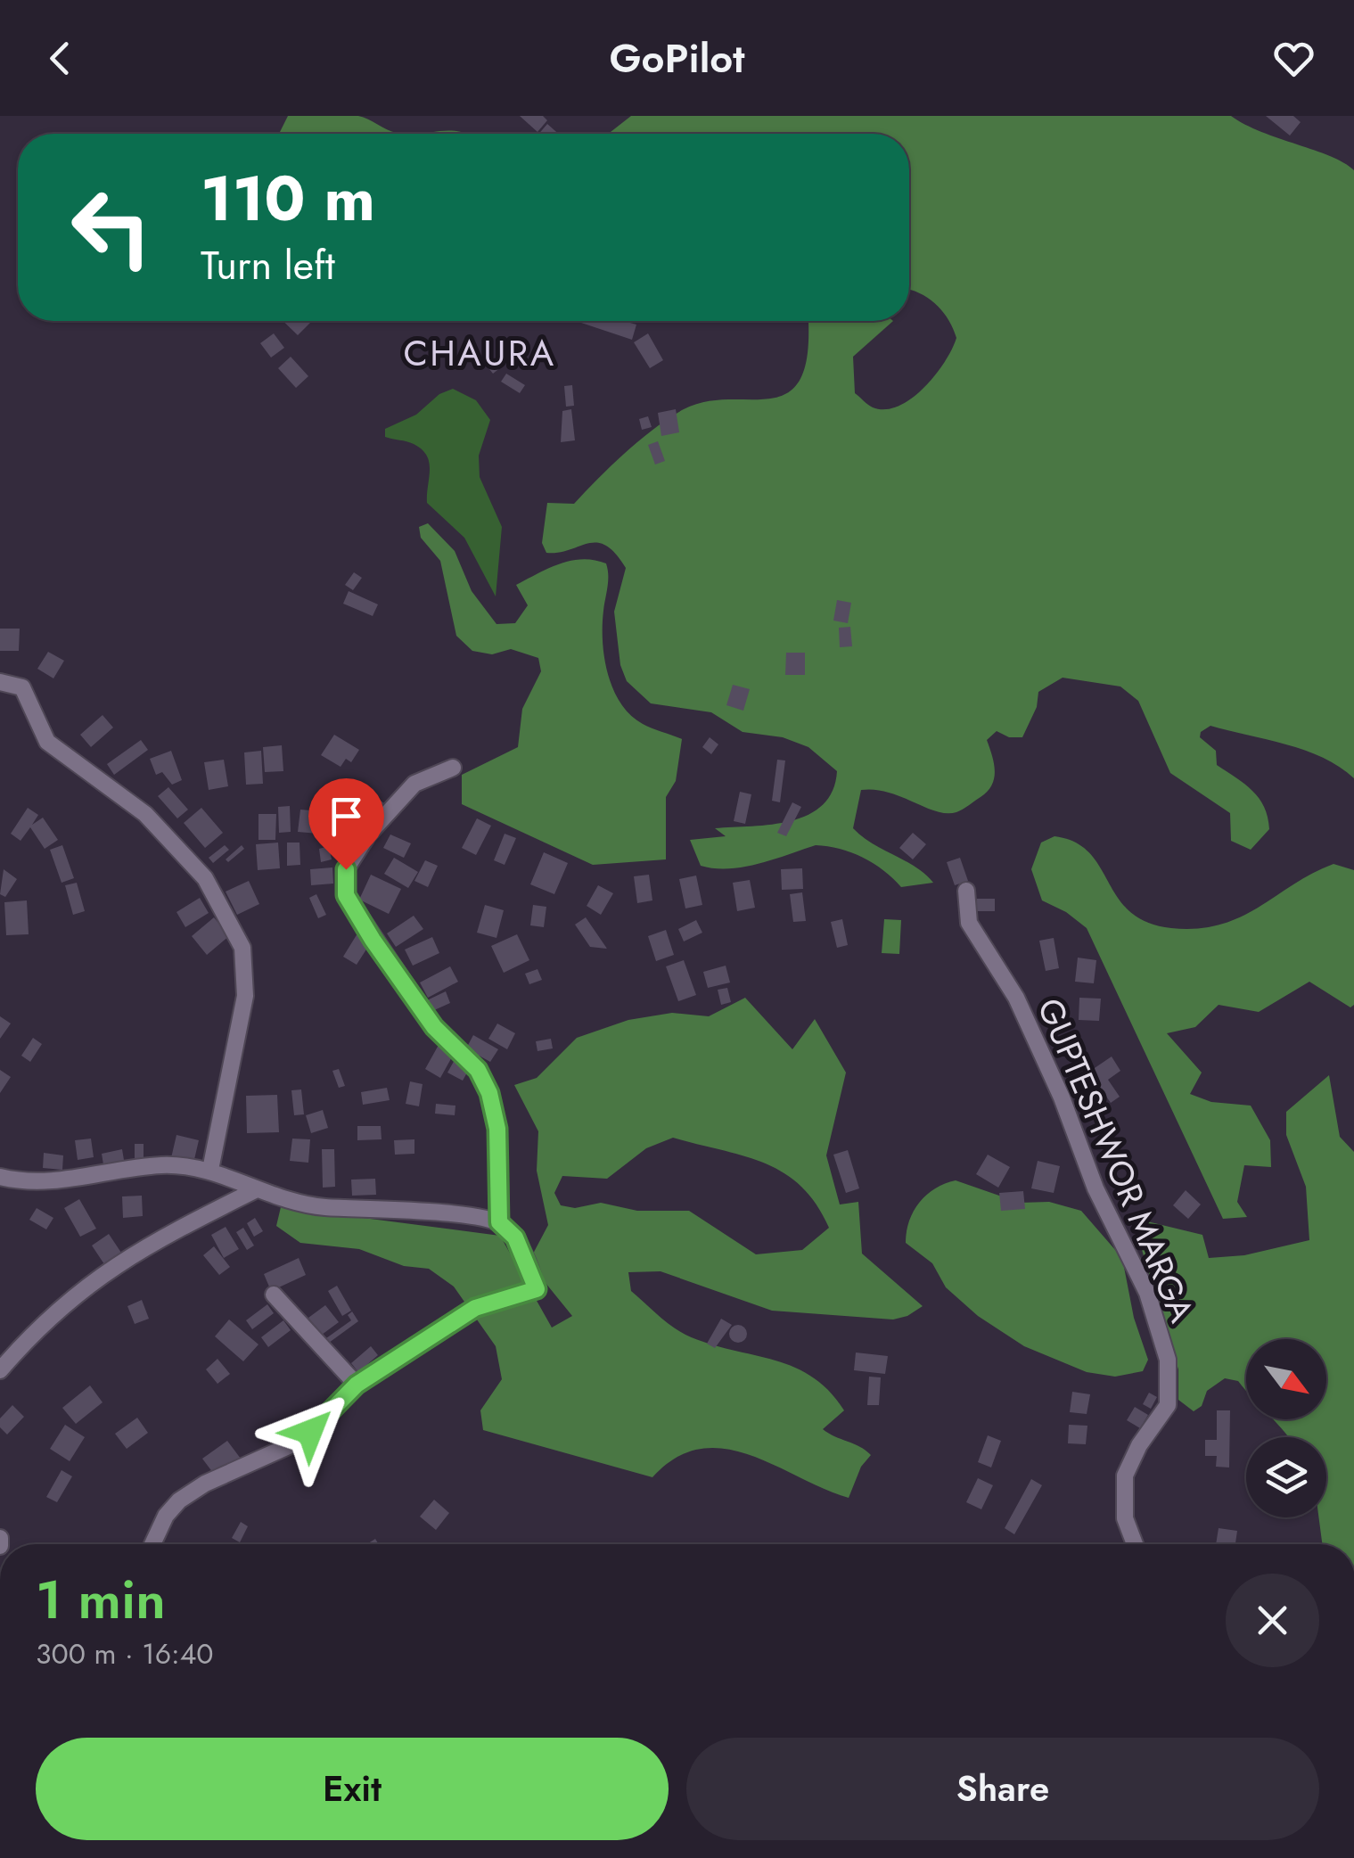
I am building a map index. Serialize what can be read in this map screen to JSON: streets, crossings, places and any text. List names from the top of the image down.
{
  "streets": {
    "street": ["GUPTESHWOR MARGA"]
  },
  "districts": ["CHAURA"],
  "north": "bottom right",
  "page": {
    "header": "GoPilot",
    "turn": ["110 m", "Turn left"],
    "heading": ["1 min", "300 m · 16:40"],
    "buttons": ["Exit", "Share"]
  }
}
